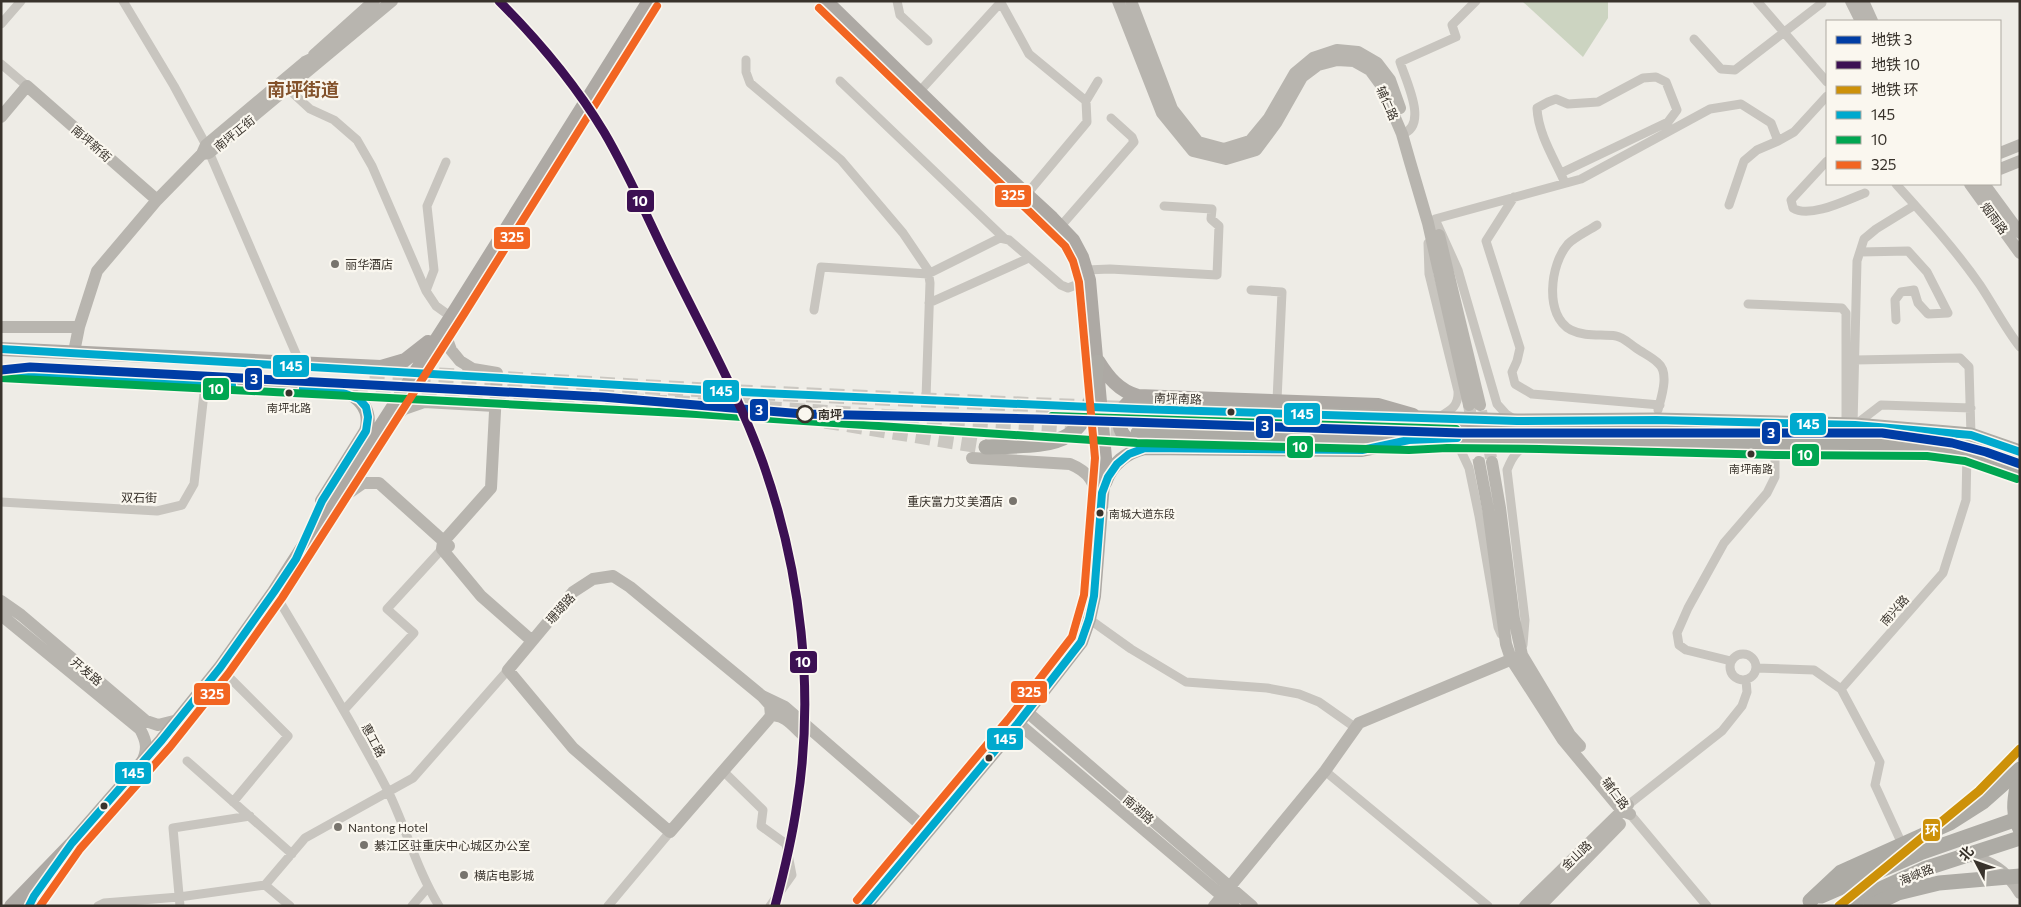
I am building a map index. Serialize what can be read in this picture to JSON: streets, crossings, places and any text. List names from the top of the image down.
{
  "streets": {
    "highway": ["海峡路"],
    "main road": ["南坪南路"],
    "street": [
      "辅仁路",
      "南坪正街",
      "南坪新街",
      "烟雨路",
      "双石街",
      "珊瑚路",
      "南兴路",
      "开发路",
      "惠工路",
      "金山路"
    ]
  },
  "crossings": [
    ["辅仁路", "金山路"],
    ["珊瑚路", "惠工路"]
  ],
  "districts": ["南坪街道"],
  "places": [
    "丽华酒店",
    "南坪北路",
    "南坪",
    "南坪南路",
    "重庆富力艾美酒店",
    "南城大道东段",
    "Nantong Hotel",
    "綦江区驻重庆中心城区办公室",
    "横店电影城"
  ],
  "lines": [
    "metro line 10",
    "transit line 325",
    "transit line 145",
    "metro line 3",
    "transit line 10",
    "metro line 环"
  ],
  "legend": [
    "地铁 3",
    "地铁 10",
    "地铁 环",
    "145",
    "10",
    "325"
  ],
  "north": "top left"
}
